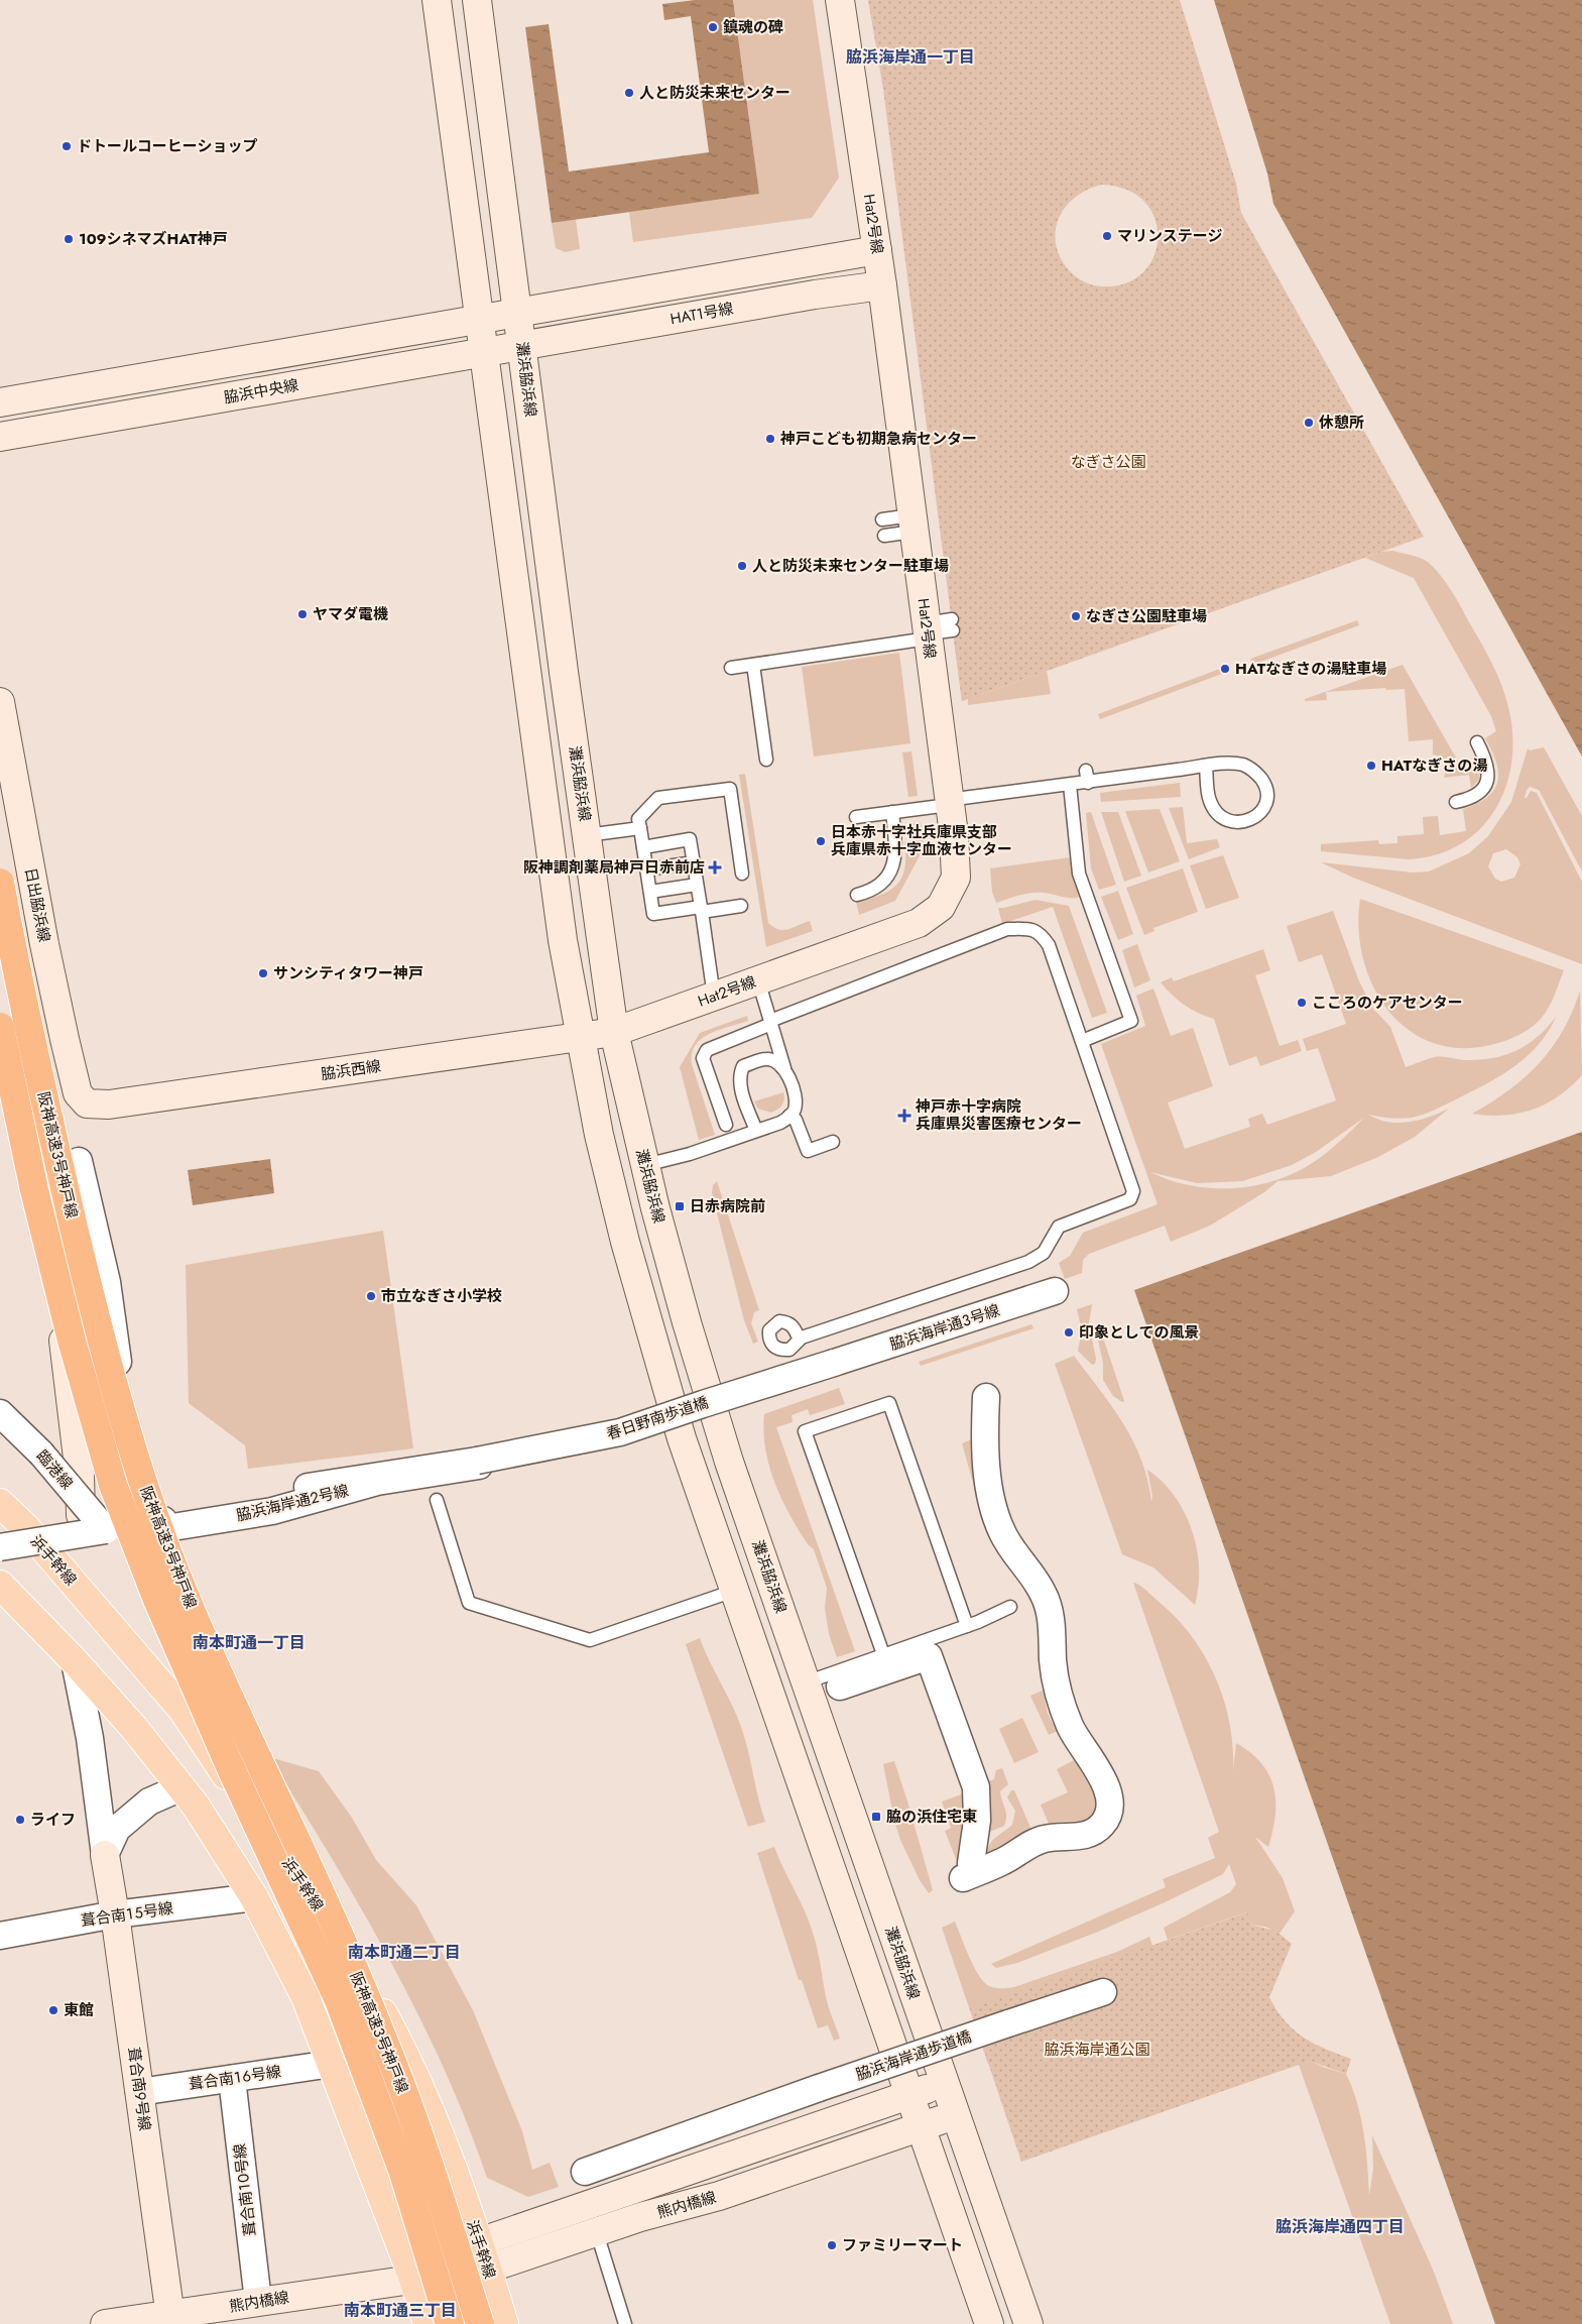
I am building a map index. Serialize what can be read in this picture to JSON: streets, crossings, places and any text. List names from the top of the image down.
{
  "streets": {
    "highway": ["阪神高速3号神戸線"],
    "main road": ["浜手幹線"],
    "street": [
      "Hat2号線",
      "HAT1号線",
      "灘浜脇浜線",
      "脇浜中央線",
      "日出脇浜線",
      "脇浜西線",
      "脇浜海岸通３号線",
      "春日野南歩道橋",
      "臨港線",
      "脇浜海岸通２号線",
      "葺合南１５号線",
      "脇浜海岸通歩道橋",
      "葺合南１６号線",
      "葺合南９号線",
      "葺合南１０号線",
      "熊内橋線"
    ]
  },
  "crossings": [
    ["Hat2号線", "HAT1号線"],
    ["Hat2号線", "灘浜脇浜線"],
    ["Hat2号線", "脇浜西線"],
    ["HAT1号線", "灘浜脇浜線"],
    ["HAT1号線", "脇浜中央線"],
    ["灘浜脇浜線", "脇浜中央線"],
    ["灘浜脇浜線", "脇浜西線"],
    ["灘浜脇浜線", "熊内橋線"],
    ["日出脇浜線", "脇浜西線"],
    ["脇浜海岸通３号線", "春日野南歩道橋"],
    ["春日野南歩道橋", "脇浜海岸通２号線"],
    ["臨港線", "脇浜海岸通２号線"],
    ["浜手幹線", "熊内橋線"],
    ["葺合南１５号線", "葺合南９号線"],
    ["葺合南１６号線", "葺合南９号線"],
    ["葺合南１６号線", "葺合南１０号線"],
    ["葺合南９号線", "熊内橋線"],
    ["葺合南１０号線", "熊内橋線"]
  ],
  "districts": [
    "脇浜海岸通一丁目",
    "南本町通一丁目",
    "南本町通二丁目",
    "脇浜海岸通四丁目",
    "南本町通三丁目"
  ],
  "parks": ["なぎさ公園", "脇浜海岸通公園"],
  "places": {
    "other": [
      "鎮魂の碑",
      "人と防災未来センター",
      "ドトールコーヒーショップ",
      "マリンステージ",
      "109シネマズHAT神戸",
      "休憩所",
      "神戸こども初期急病センター",
      "人と防災未来センター駐車場",
      "ヤマダ電機",
      "なぎさ公園駐車場",
      "HATなぎさの湯駐車場",
      "HATなぎさの湯",
      "日本赤十字社兵庫県支部 兵庫県赤十字血液センター",
      "サンシティタワー神戸",
      "こころのケアセンター",
      "市立なぎさ小学校",
      "印象としての風景",
      "ライフ",
      "東館",
      "ファミリーマート"
    ],
    "health": ["阪神調剤薬局神戸日赤前店", "神戸赤十字病院 兵庫県災害医療センター"],
    "transit": ["日赤病院前", "脇の浜住宅東"]
  }
}
